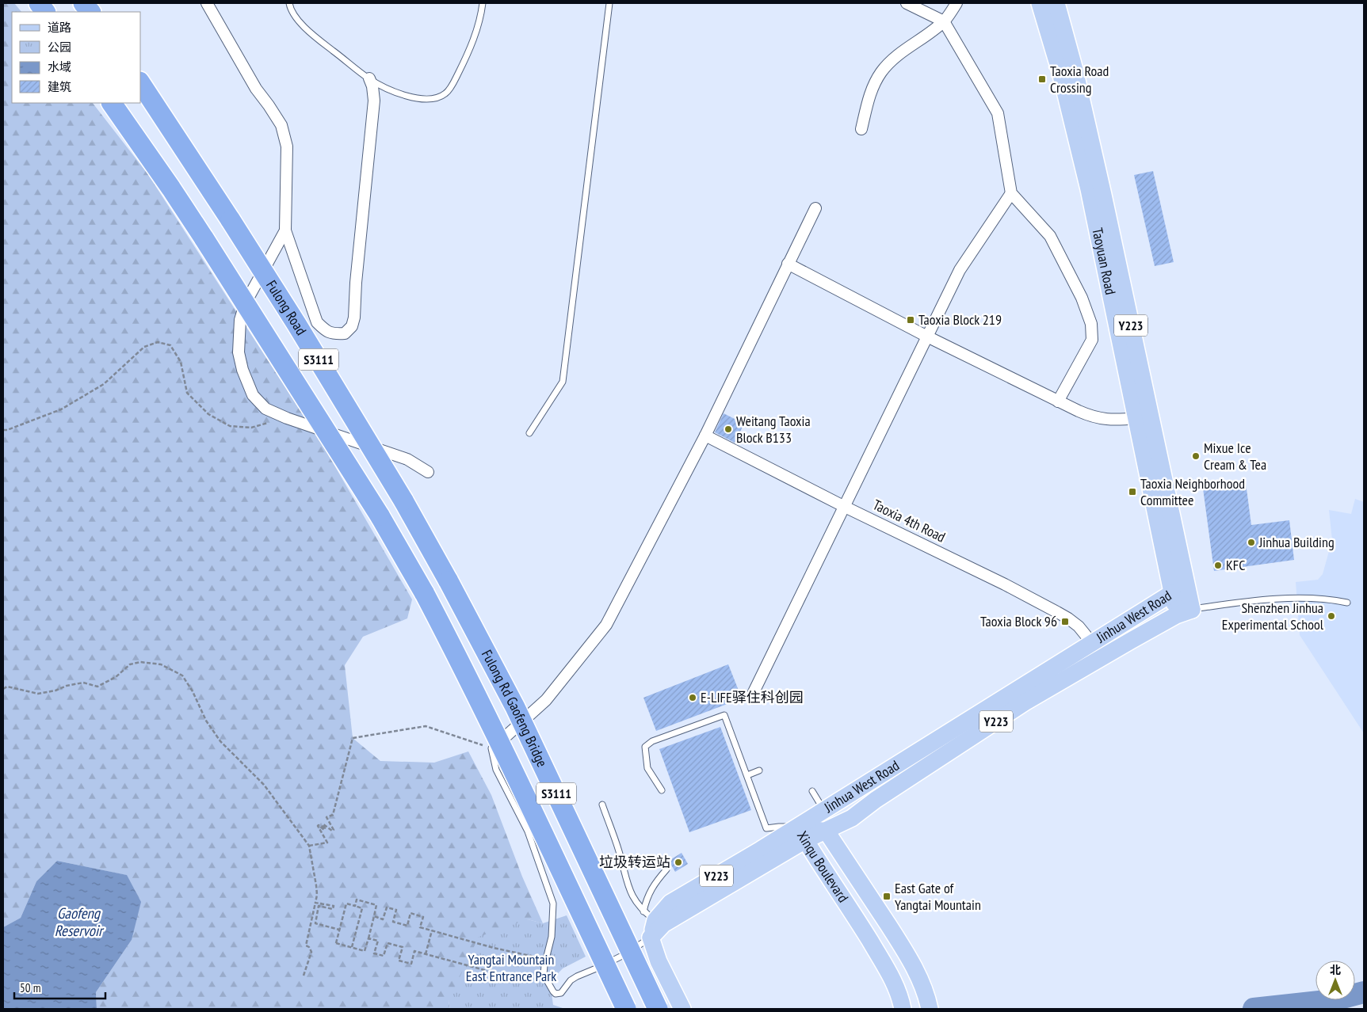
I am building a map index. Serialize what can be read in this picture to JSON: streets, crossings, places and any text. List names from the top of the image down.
{
  "streets": {
    "highway": ["Fulong Road", "S3111", "Fulong Rd Gaofeng Bridge"],
    "main road": [
      "Taoyuan Road",
      "Y223",
      "Jinhua West Road",
      "Xinqu Boulevard"
    ],
    "street": ["Taoxia 4th Road"]
  },
  "crossings": [
    ["Taoyuan Road", "Jinhua West Road"],
    ["Fulong Road", "Fulong Rd Gaofeng Bridge"],
    ["Taoxia 4th Road", "Jinhua West Road"],
    ["Jinhua West Road", "Xinqu Boulevard"]
  ],
  "water": ["Gaofeng Reservoir"],
  "parks": ["Yangtai Mountain East Entrance Park"],
  "places": {
    "transit": [
      "Taoxia Road Crossing",
      "Taoxia Block 219",
      "Taoxia Neighborhood Committee",
      "Taoxia Block 96",
      "East Gate of Yangtai Mountain"
    ],
    "other": [
      "Weitang Taoxia Block B133",
      "Mixue Ice Cream & Tea",
      "Jinhua Building",
      "KFC",
      "Shenzhen Jinhua Experimental School",
      "E-LIFE驿住科创园",
      "垃圾转运站"
    ]
  },
  "legend": [
    "道路",
    "公园",
    "水域",
    "建筑"
  ],
  "scale_bar": "50 m",
  "north": "top"
}
